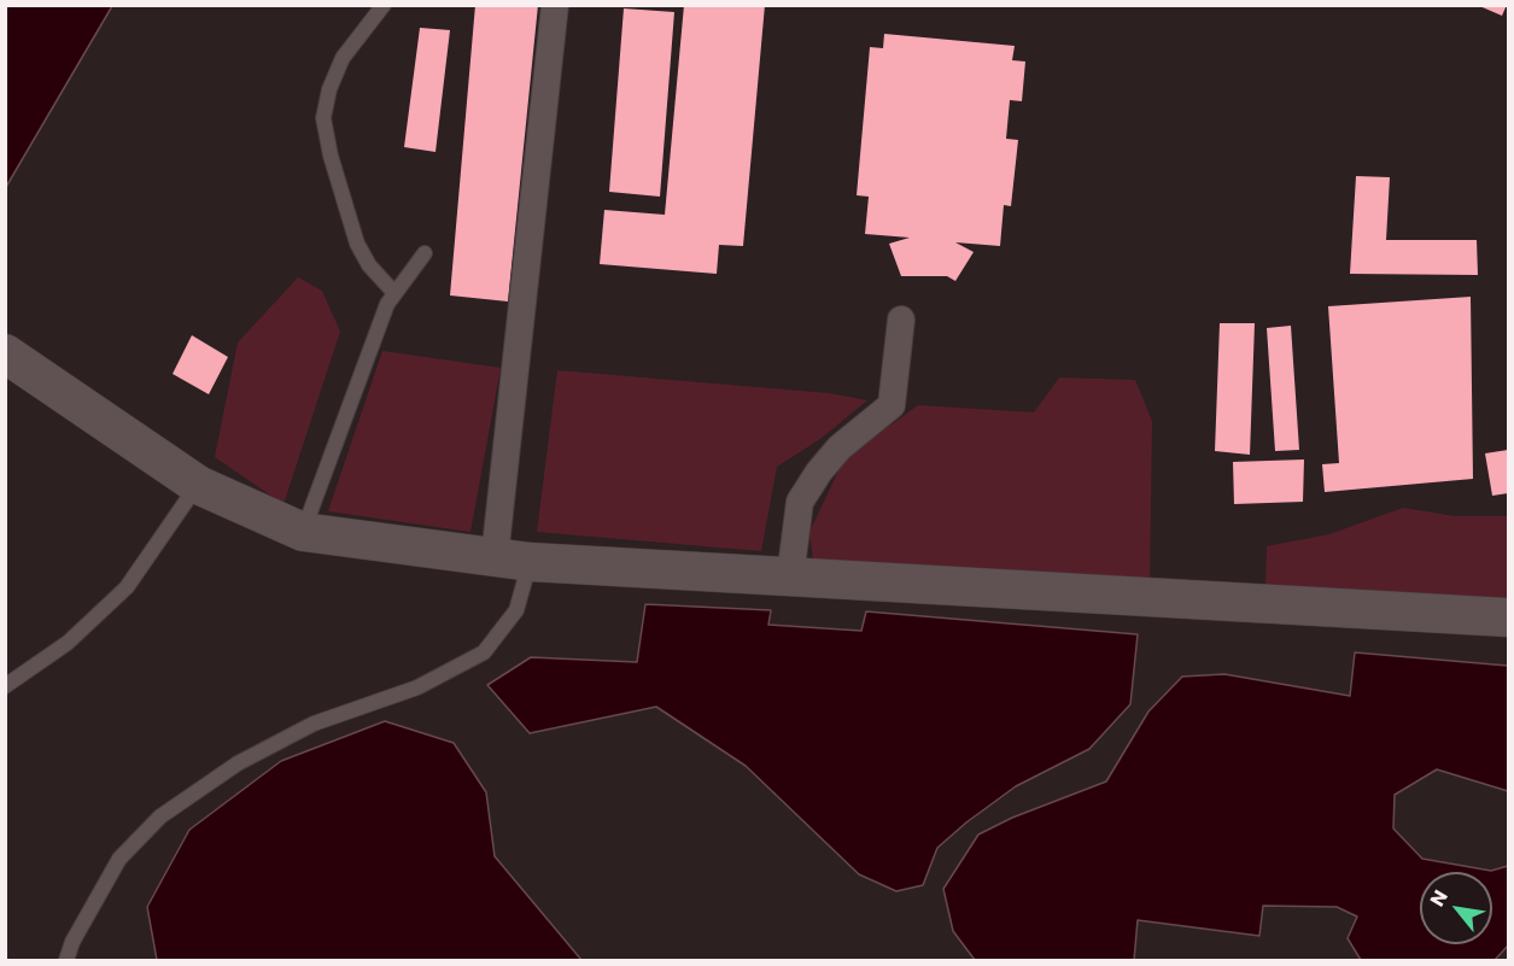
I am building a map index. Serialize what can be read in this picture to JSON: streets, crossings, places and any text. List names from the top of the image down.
{
  "north": "top left"
}
